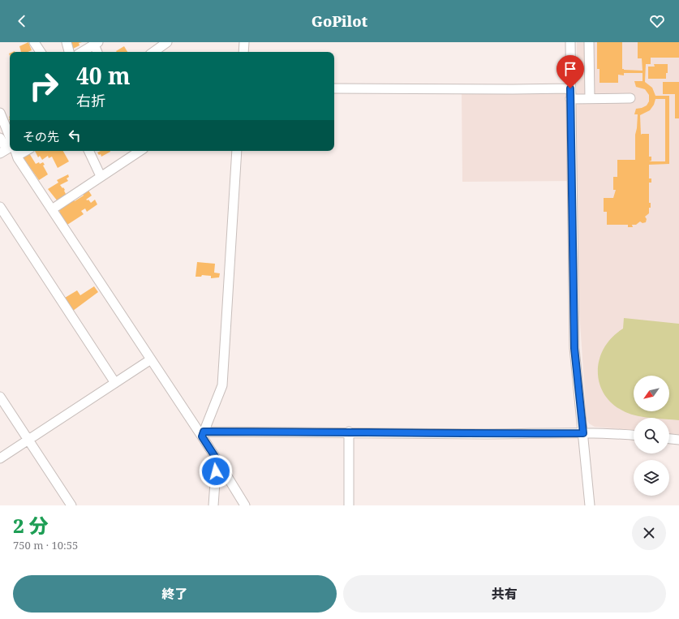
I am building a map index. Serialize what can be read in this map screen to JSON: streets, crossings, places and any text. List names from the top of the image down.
{
  "north": "bottom left",
  "page": {
    "header": "GoPilot",
    "turn": ["40 m", "右折"],
    "then": "その先",
    "heading": ["2 分", "750 m · 10:55"],
    "buttons": ["終了", "共有"]
  }
}
